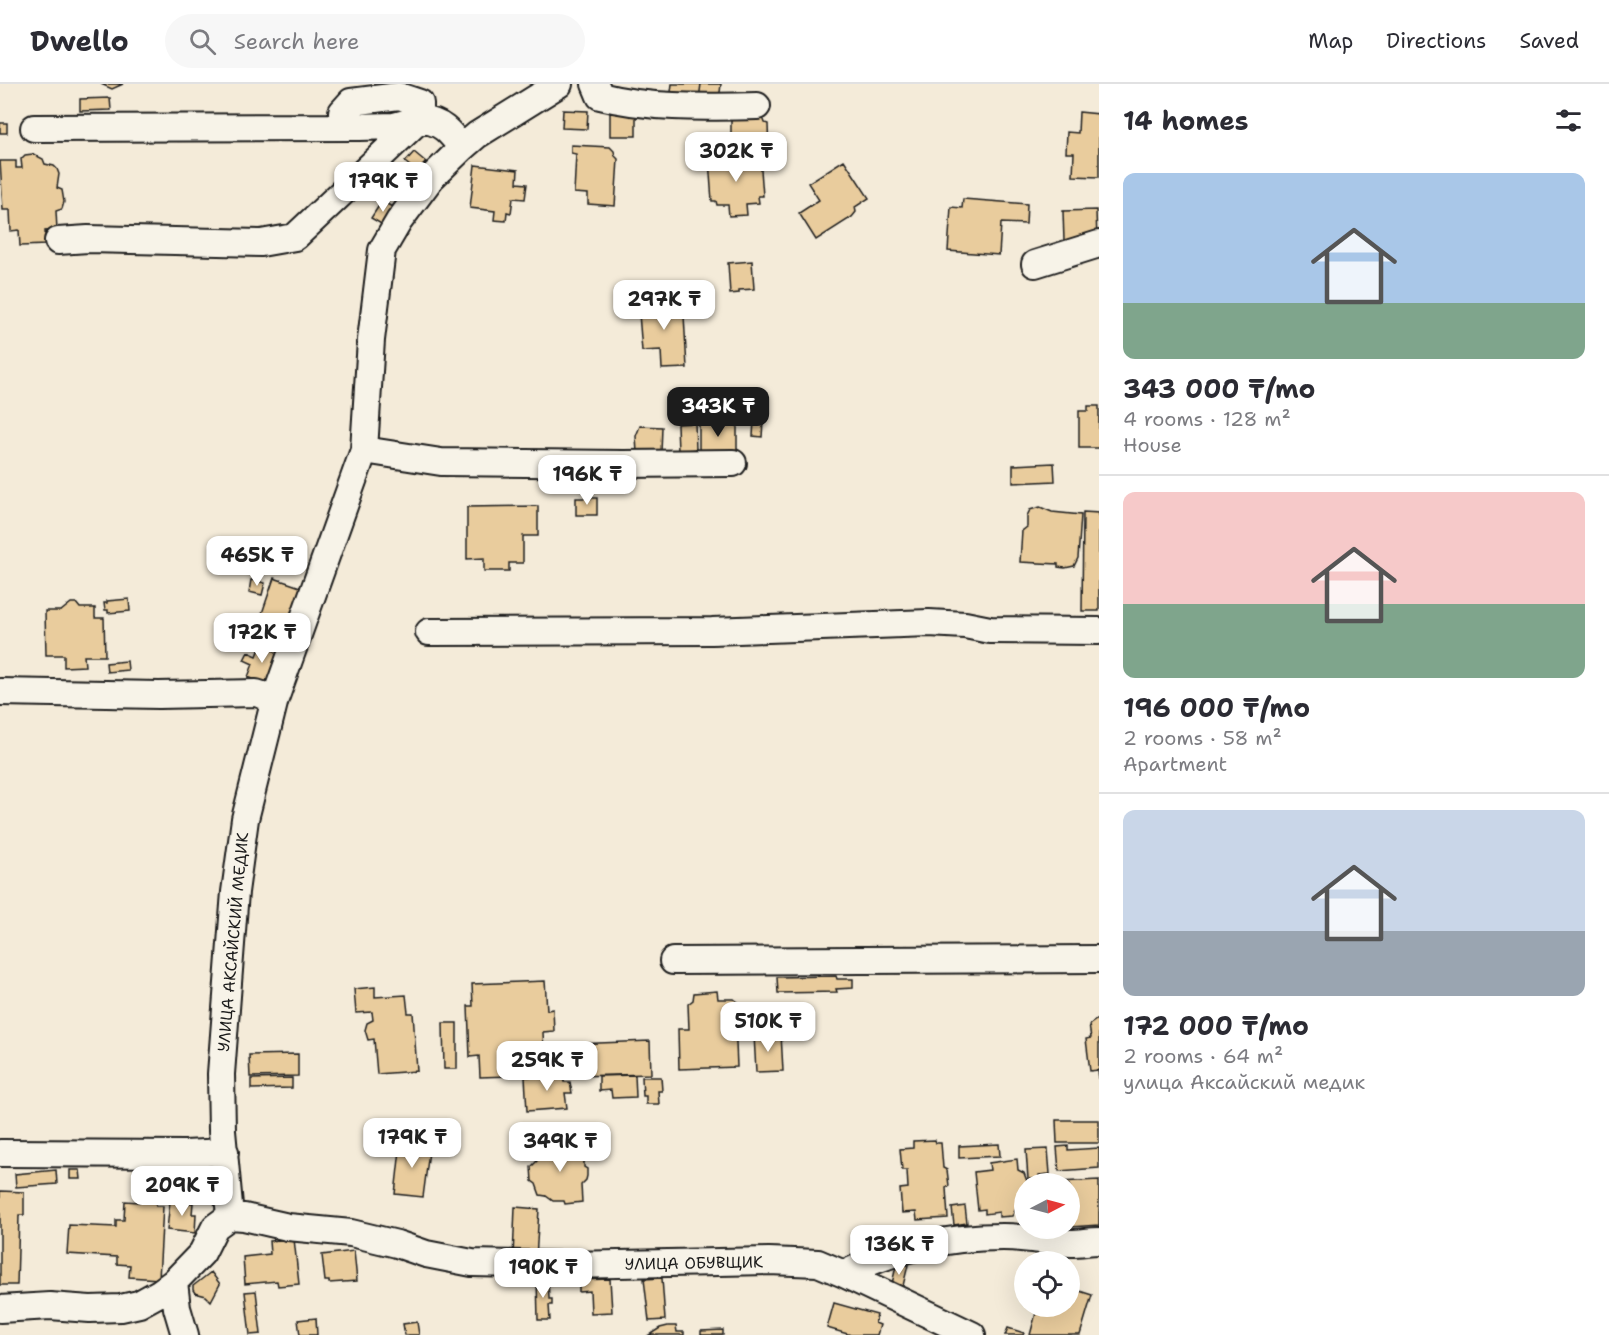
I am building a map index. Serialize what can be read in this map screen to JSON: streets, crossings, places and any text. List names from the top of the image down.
{
  "streets": {
    "street": ["УЛИЦА АКСАЙСКИЙ МЕДИК", "УЛИЦА ОБУВЩИК"]
  },
  "crossings": [
    ["УЛИЦА АКСАЙСКИЙ МЕДИК", "УЛИЦА ОБУВЩИК"]
  ],
  "north": "right",
  "page": {
    "header": "Dwello",
    "search": "Search here",
    "nav": ["Map", "Directions", "Saved"],
    "heading": "14 homes",
    "price": [
      "302K ₸",
      "179K ₸",
      "297K ₸",
      "343K ₸",
      "196K ₸",
      "465K ₸",
      "172K ₸",
      "510K ₸",
      "259K ₸",
      "179K ₸",
      "349K ₸",
      "209K ₸",
      "136K ₸",
      "190K ₸"
    ],
    "list": [
      {
        "name": "343 000 ₸/mo",
        "note": "4 rooms · 128 m² · House"
      },
      {
        "name": "196 000 ₸/mo",
        "note": "2 rooms · 58 m² · Apartment"
      },
      {
        "name": "172 000 ₸/mo",
        "note": "2 rooms · 64 m² · улица Аксайский медик"
      }
    ]
  }
}
